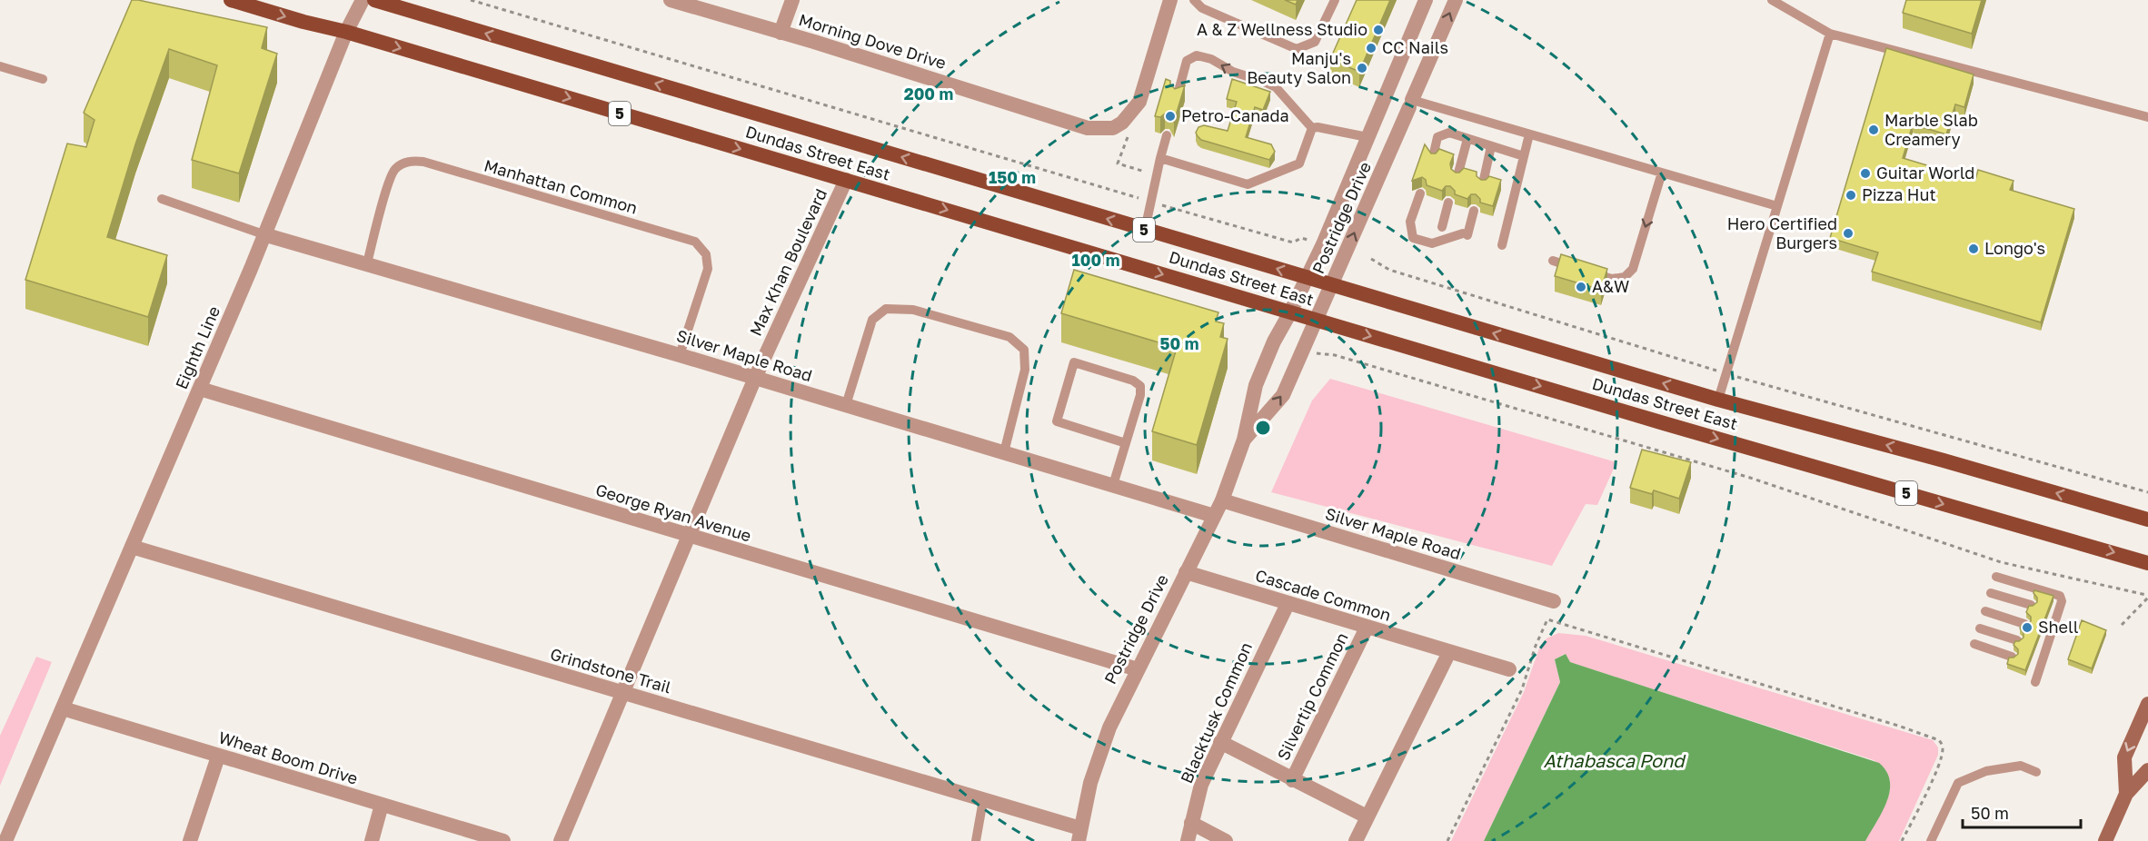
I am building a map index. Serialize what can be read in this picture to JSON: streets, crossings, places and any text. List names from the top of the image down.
{
  "streets": {
    "main road": ["5", "Dundas Street East"],
    "street": [
      "Morning Dove Drive",
      "Postridge Drive",
      "Max Khan Boulevard",
      "Eighth Line",
      "Silver Maple Road",
      "George Ryan Avenue",
      "Cascade Common",
      "Grindstone Trail",
      "Silvertip Common",
      "Blacktusk Common",
      "Wheat Boom Drive"
    ],
    "lane": ["Manhattan Common"]
  },
  "crossings": [
    ["Dundas Street East", "Postridge Drive"],
    ["Dundas Street East", "Max Khan Boulevard"],
    ["Dundas Street East", "Eighth Line"],
    ["Manhattan Common", "Silver Maple Road"],
    ["Postridge Drive", "Silver Maple Road"],
    ["Postridge Drive", "George Ryan Avenue"],
    ["Postridge Drive", "Cascade Common"],
    ["Postridge Drive", "Grindstone Trail"],
    ["Max Khan Boulevard", "Silver Maple Road"],
    ["Max Khan Boulevard", "George Ryan Avenue"],
    ["Max Khan Boulevard", "Grindstone Trail"],
    ["Eighth Line", "Silver Maple Road"],
    ["Eighth Line", "George Ryan Avenue"],
    ["Eighth Line", "Grindstone Trail"],
    ["Eighth Line", "Wheat Boom Drive"],
    ["Cascade Common", "Silvertip Common"],
    ["Cascade Common", "Blacktusk Common"]
  ],
  "water": ["Athabasca Pond"],
  "places": [
    "A & Z Wellness Studio",
    "CC Nails",
    "Manju's Beauty Salon",
    "Petro-Canada",
    "Marble Slab Creamery",
    "Guitar World",
    "Pizza Hut",
    "Hero Certified Burgers",
    "Longo's",
    "A&W",
    "Shell"
  ],
  "scale_bar": "50 m",
  "rings": [
    "200 m",
    "150 m",
    "100 m",
    "50 m"
  ]
}
